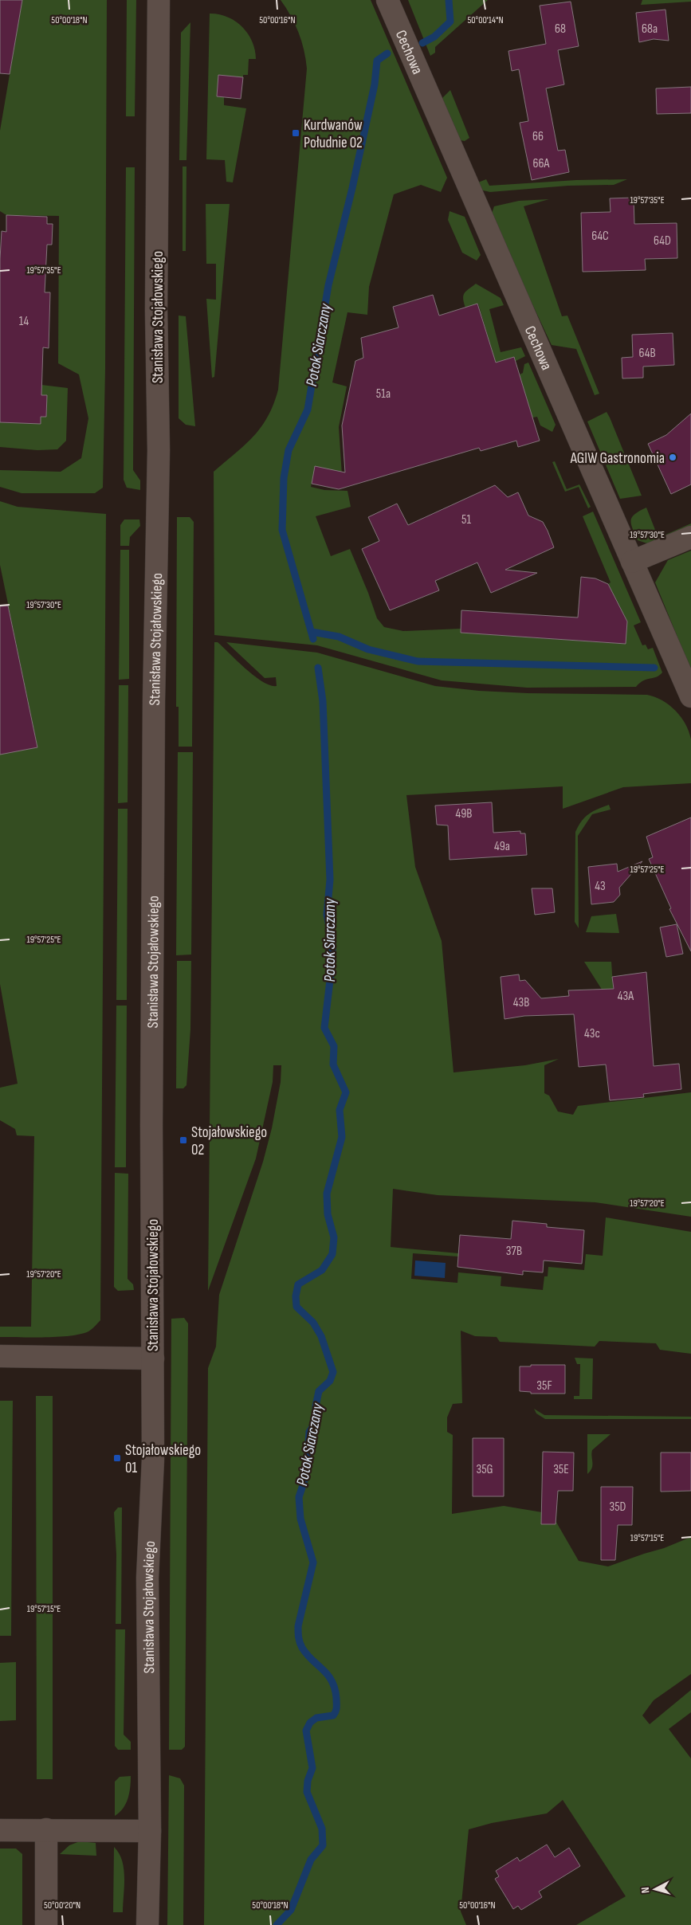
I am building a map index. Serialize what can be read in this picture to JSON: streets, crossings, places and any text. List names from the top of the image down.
{
  "streets": {
    "street": ["Cechowa", "Stanisława Stojałowskiego"]
  },
  "water": ["Potok Siarczany"],
  "places": {
    "transit": ["Kurdwanów Południe 02", "Stojałowskiego 02", "Stojałowskiego 01"],
    "other": ["AGIW Gastronomia"]
  },
  "house_numbers": [
    "68",
    "68a",
    "66",
    "66A",
    "64C",
    "64D",
    "14",
    "64B",
    "51a",
    "51",
    "49B",
    "49a",
    "43",
    "43A",
    "43B",
    "43c",
    "37B",
    "35F",
    "35G",
    "35E",
    "35D"
  ],
  "north": "left",
  "coordinates": [
    "50°00'18\"N",
    "50°00'16\"N",
    "50°00'14\"N",
    "19°57'35\"E",
    "19°57'30\"E",
    "19°57'25\"E",
    "19°57'20\"E",
    "19°57'15\"E",
    "50°00'20\"N"
  ]
}
